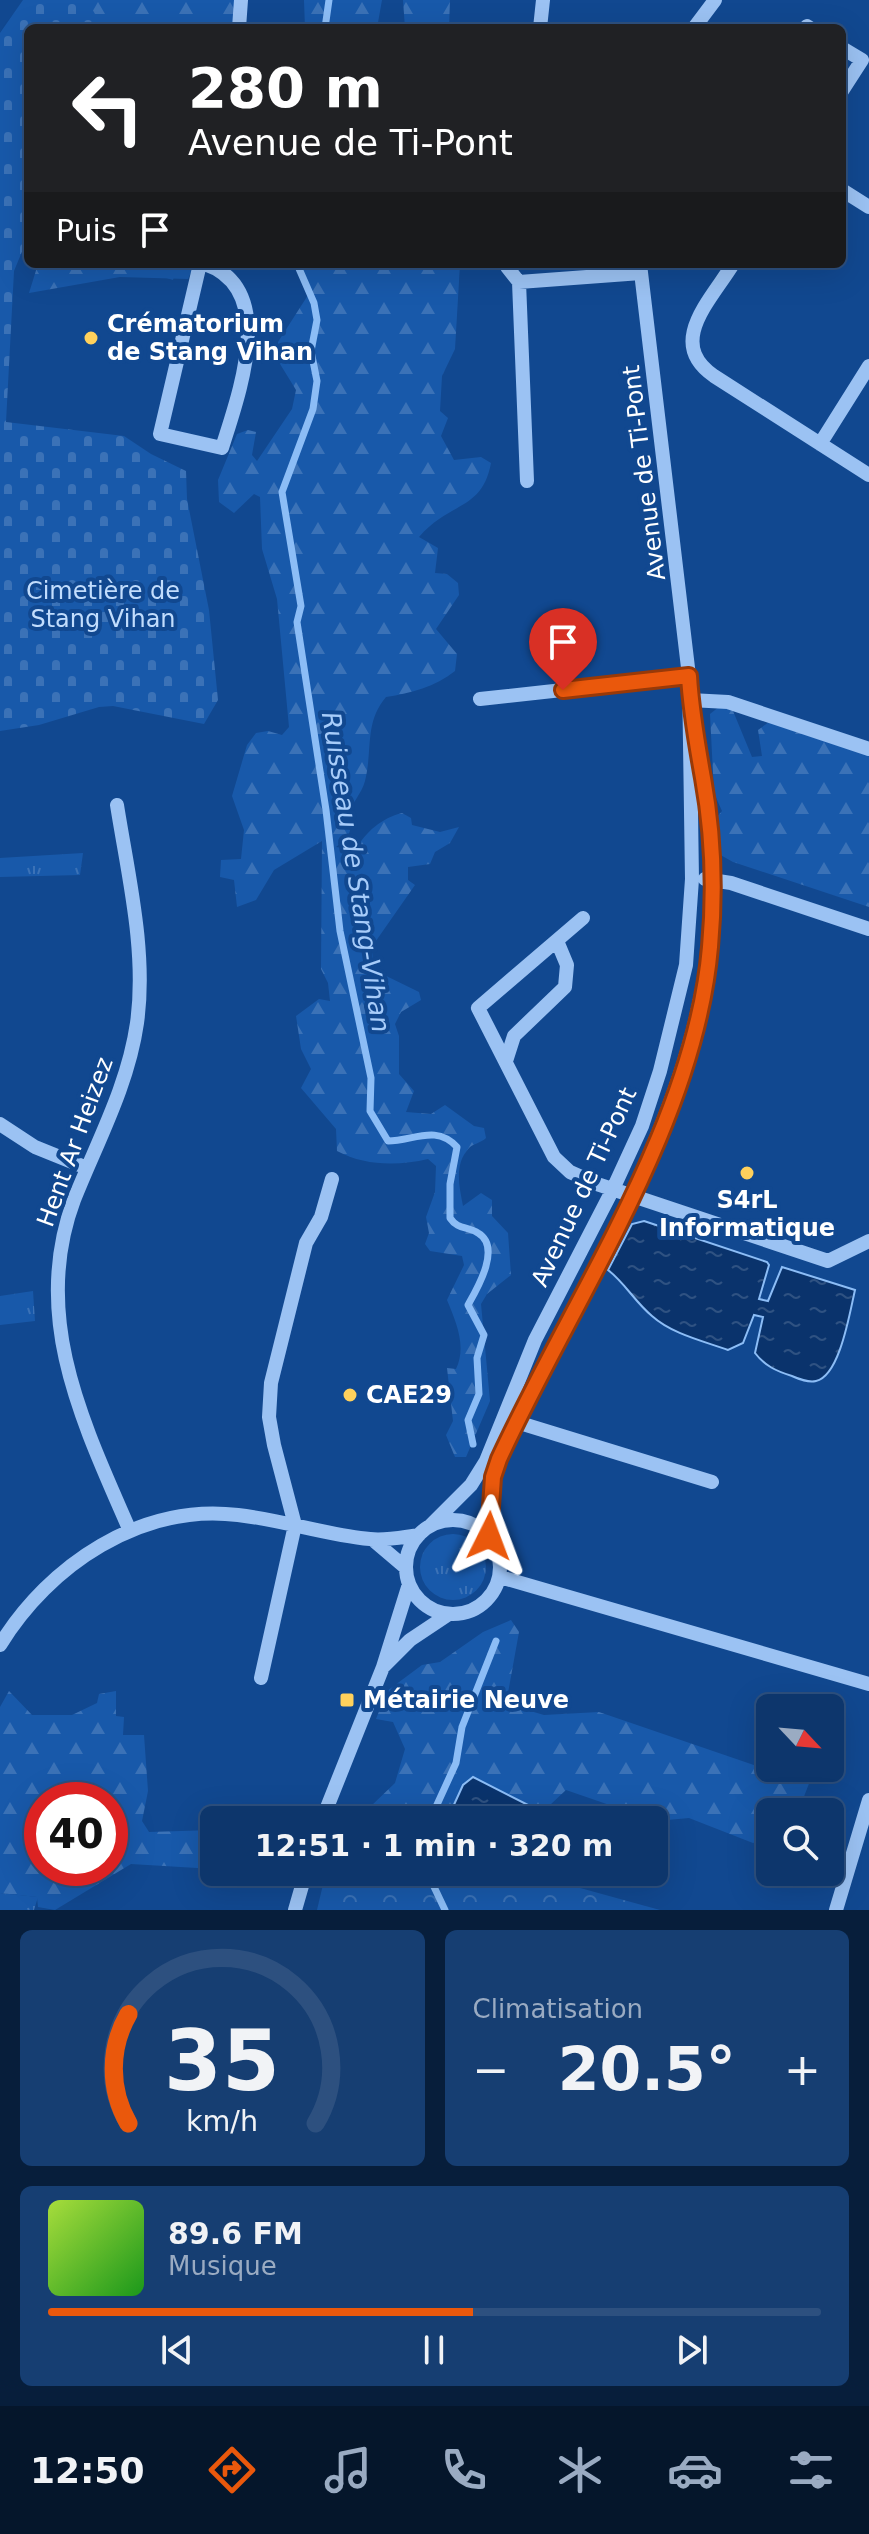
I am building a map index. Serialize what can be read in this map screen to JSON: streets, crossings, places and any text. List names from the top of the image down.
{
  "streets": {
    "street": ["Avenue de Ti-Pont", "Hent Ar Heizez"]
  },
  "water": ["Ruisseau de Stang-Vihan"],
  "parks": ["Cimetière de Stang Vihan"],
  "places": {
    "other": ["Crématorium de Stang Vihan", "S4rL Informatique", "CAE29"],
    "transit": ["Métairie Neuve"]
  },
  "north": "bottom right",
  "page": {
    "turn": ["280 m", "Avenue de Ti-Pont"],
    "then": "Puis",
    "limit": "40",
    "trip": "12:51 · 1 min · 320 m",
    "tile": "Climatisation",
    "heat": ["−", "20.5°", "+"],
    "song": ["89.6 FM", "Musique"],
    "tabs": "12:50",
    "gauge": ["35", "km/h"]
  }
}
